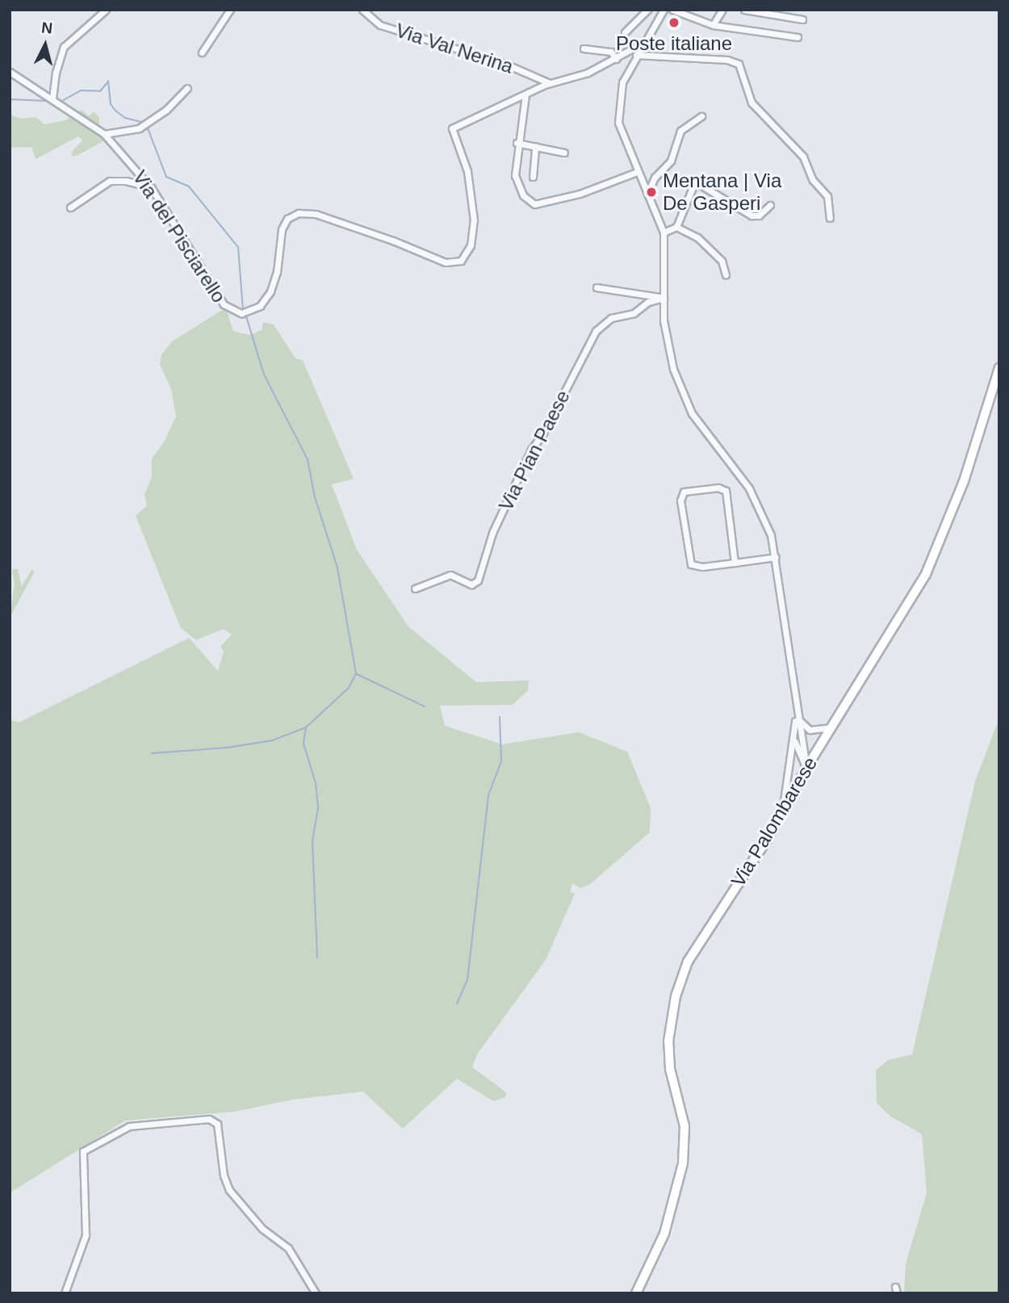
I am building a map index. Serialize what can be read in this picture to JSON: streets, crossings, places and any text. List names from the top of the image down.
{
  "streets": {
    "main road": ["Via Palombarese"],
    "street": ["Via Val Nerina", "Via del Pisciarello", "Via Pian Paese"]
  },
  "crossings": [
    ["Via Val Nerina", "Via del Pisciarello"]
  ],
  "places": ["Poste italiane", "Mentana | Via De Gasperi"],
  "north": "top"
}
